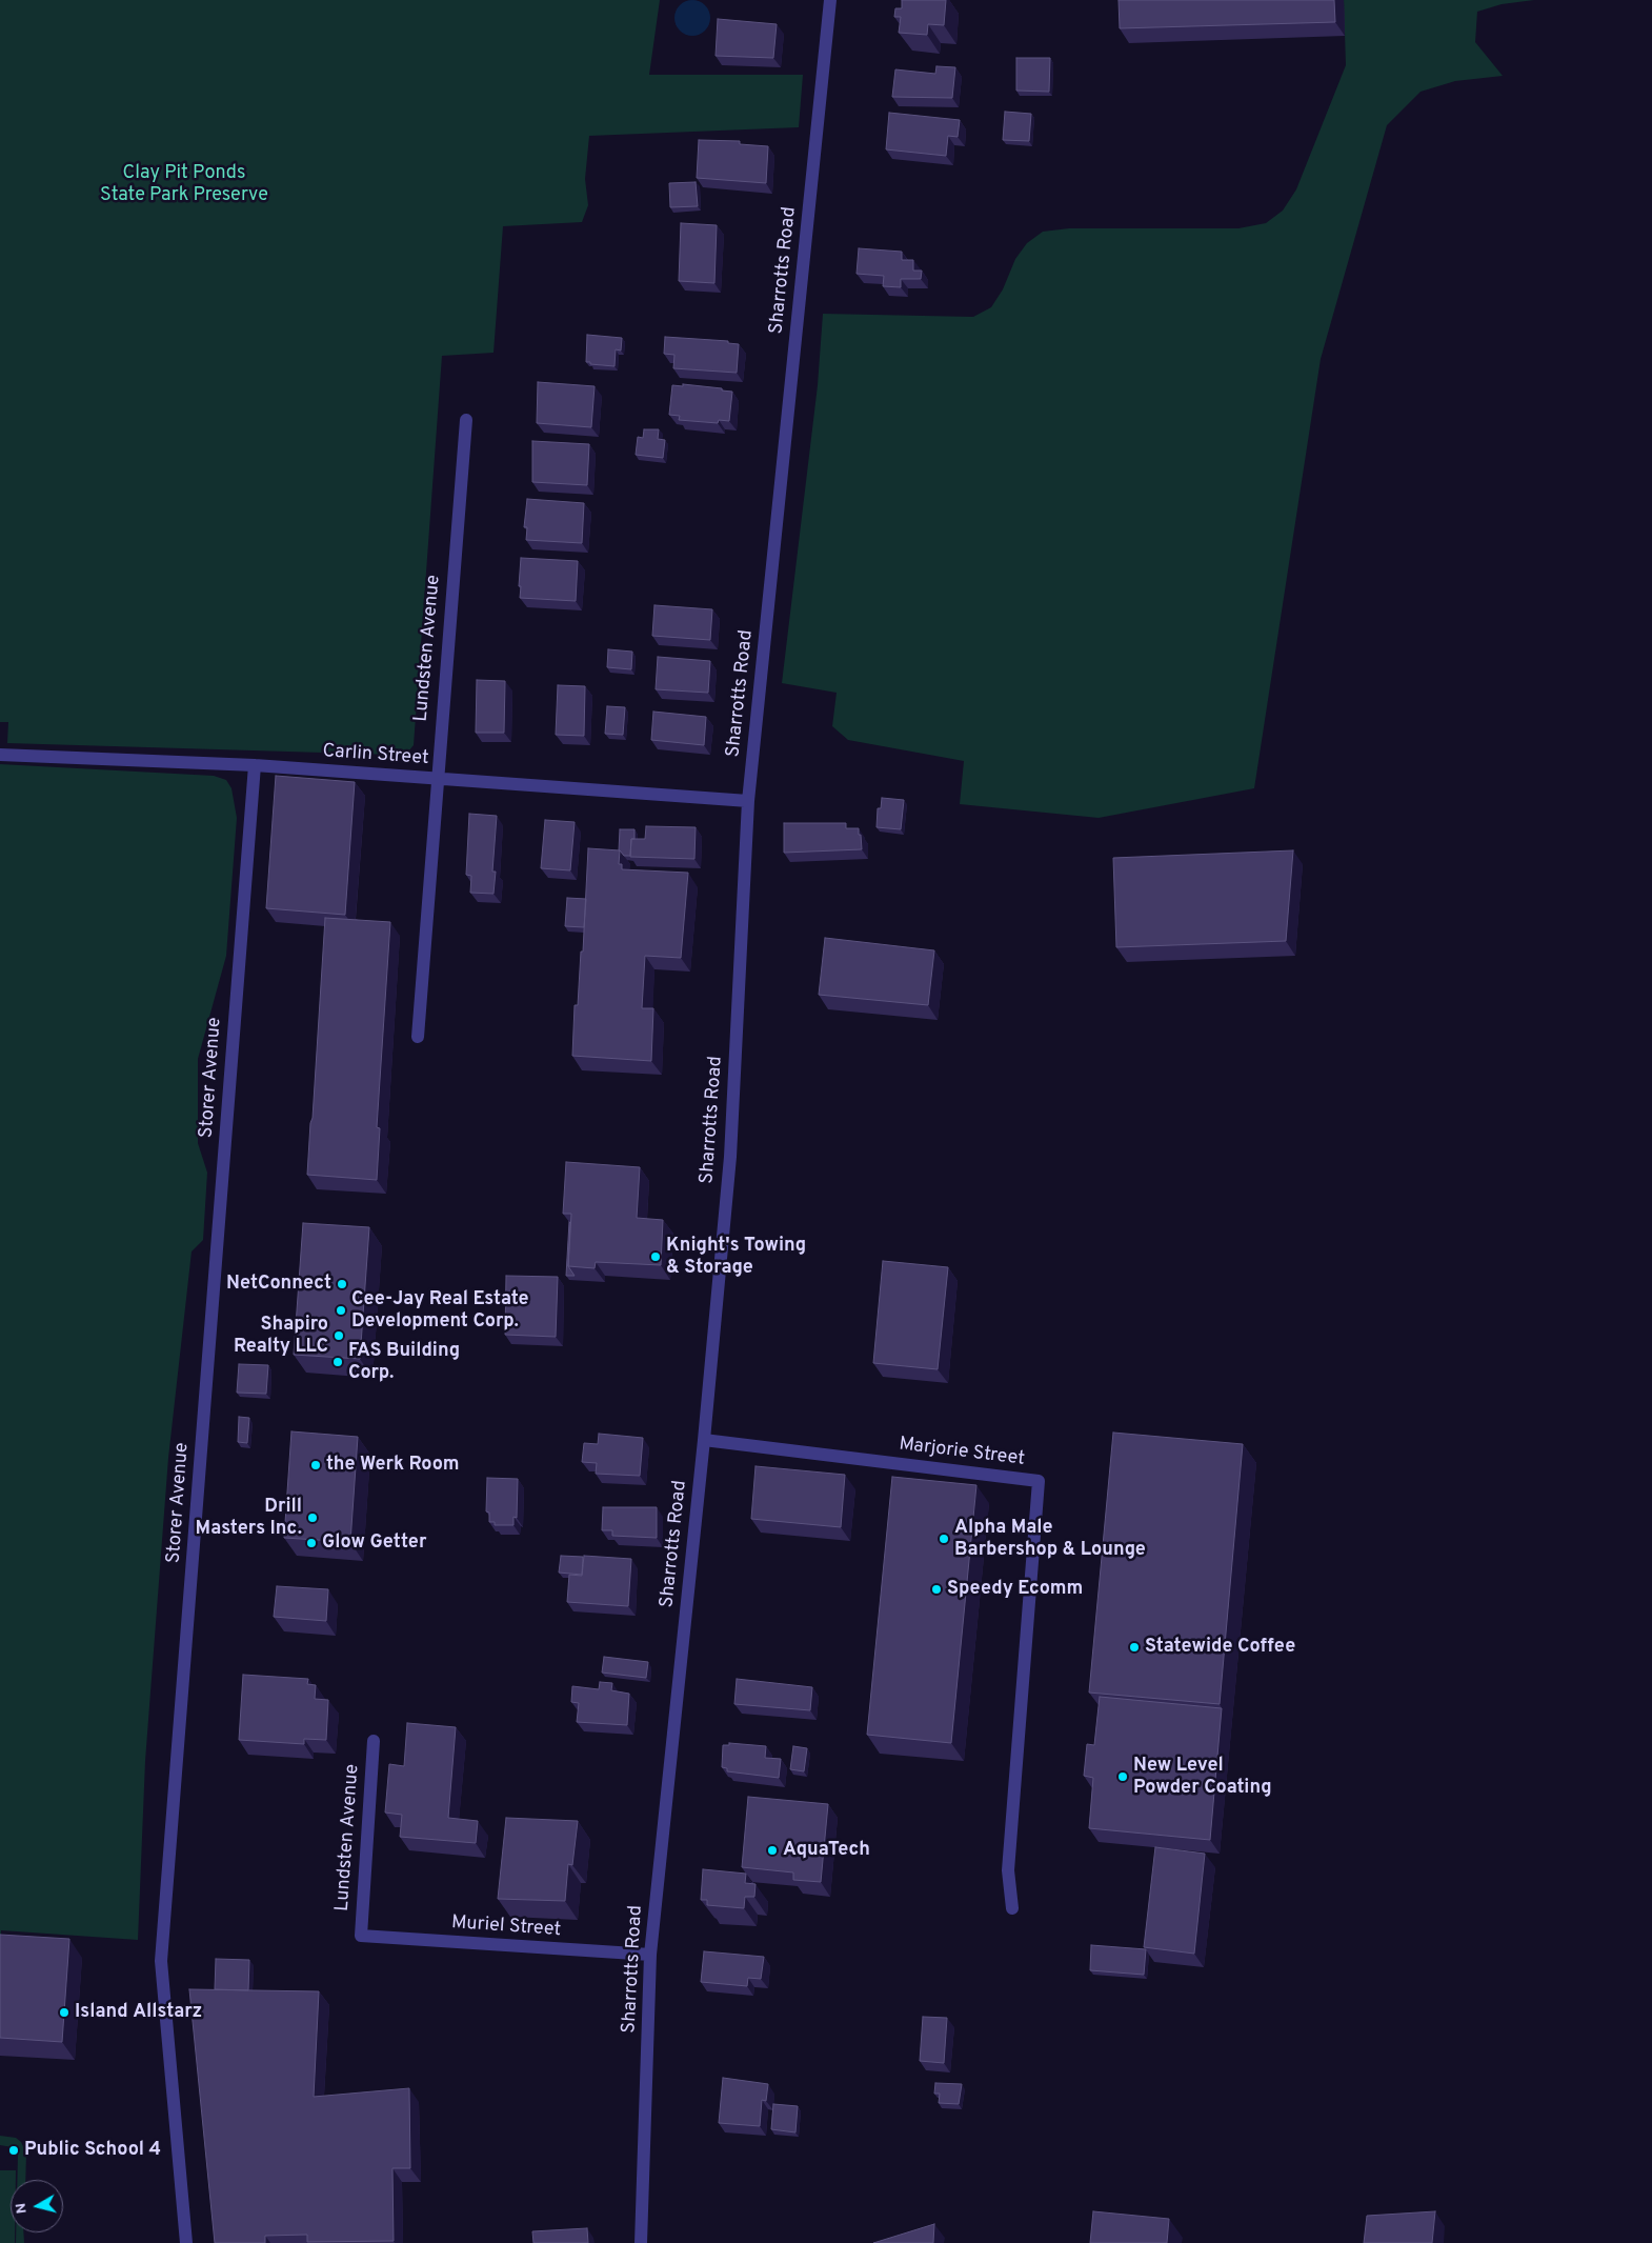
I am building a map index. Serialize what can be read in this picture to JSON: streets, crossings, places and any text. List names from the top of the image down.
{
  "streets": {
    "street": [
      "Sharrotts Road",
      "Lundsten Avenue",
      "Carlin Street",
      "Storer Avenue",
      "Marjorie Street",
      "Muriel Street"
    ]
  },
  "crossings": [
    ["Sharrotts Road", "Carlin Street"],
    ["Sharrotts Road", "Marjorie Street"],
    ["Sharrotts Road", "Muriel Street"],
    ["Lundsten Avenue", "Carlin Street"],
    ["Lundsten Avenue", "Muriel Street"],
    ["Carlin Street", "Storer Avenue"]
  ],
  "parks": ["Clay Pit Ponds State Park Preserve"],
  "places": [
    "Knight's Towing & Storage",
    "NetConnect",
    "Cee-Jay Real Estate Development Corp.",
    "Shapiro Realty LLC",
    "FAS Building Corp.",
    "the Werk Room",
    "Drill Masters Inc.",
    "Alpha Male Barbershop & Lounge",
    "Glow Getter",
    "Speedy Ecomm",
    "Statewide Coffee",
    "New Level Powder Coating",
    "AquaTech",
    "Island Allstarz",
    "Public School 4"
  ],
  "north": "left"
}
